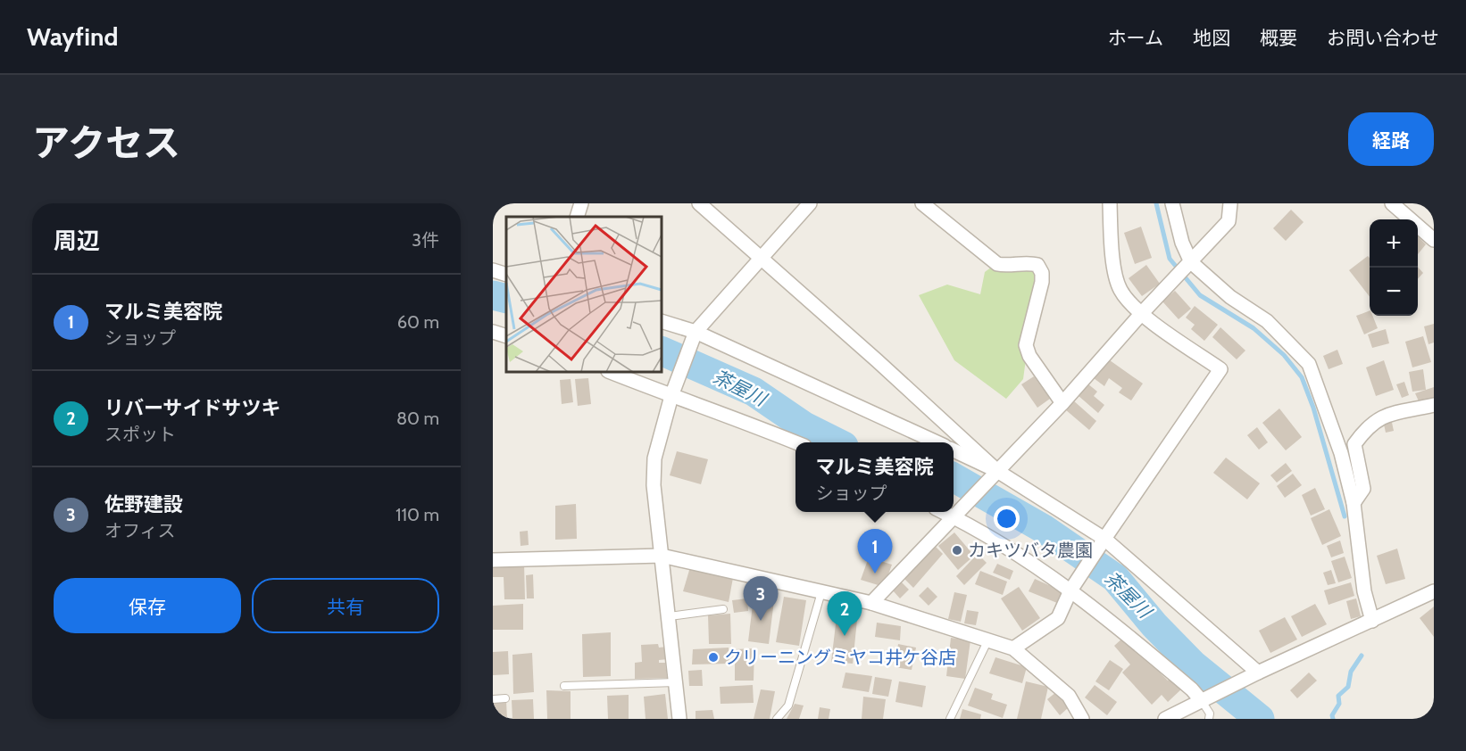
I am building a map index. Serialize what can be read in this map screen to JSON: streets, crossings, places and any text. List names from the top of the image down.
{
  "water": ["茶屋川"],
  "places": ["カキツバタ農園", "クリーニングミヤコ井ケ谷店"],
  "page": {
    "header": "Wayfind",
    "nav": [
      "ホーム",
      "地図",
      "概要",
      "お問い合わせ"
    ],
    "title": "アクセス",
    "buttons": [
      "経路",
      ["保存", "共有"]
    ],
    "heading": ["周辺", "3件"],
    "map_buttons": ["+", "−"],
    "list": [
      {
        "mark": "1",
        "name": "マルミ美容院",
        "note": "ショップ",
        "value": "60 m"
      },
      {
        "mark": "2",
        "name": "リバーサイドサツキ",
        "note": "スポット",
        "value": "80 m"
      },
      {
        "mark": "3",
        "name": "佐野建設",
        "note": "オフィス",
        "value": "110 m"
      }
    ],
    "popup": ["マルミ美容院", "ショップ"],
    "pins": ["1", "3", "2"]
  }
}
